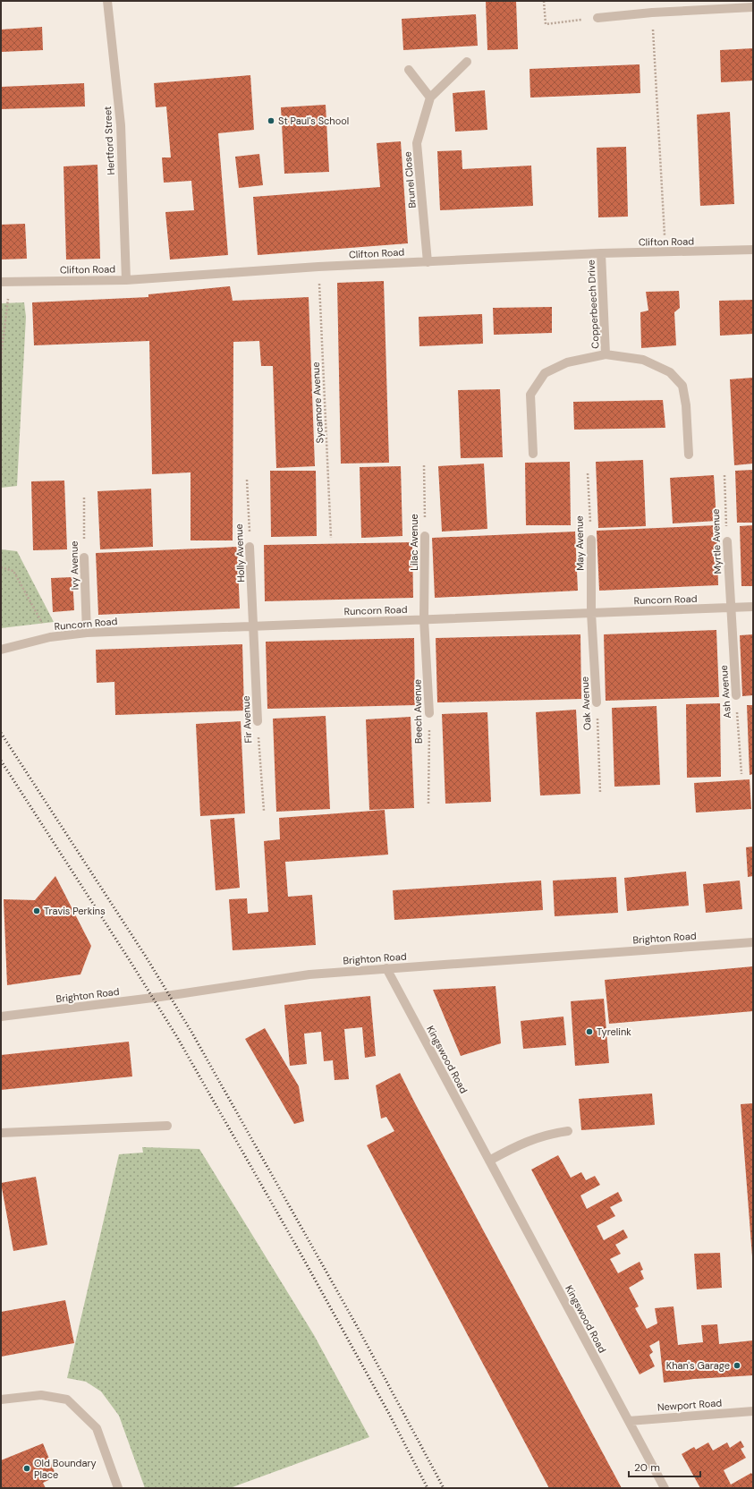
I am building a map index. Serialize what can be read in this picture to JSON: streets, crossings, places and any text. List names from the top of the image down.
{
  "streets": {
    "street": [
      "Hertford Street",
      "Brunel Close",
      "Clifton Road",
      "Copperbeech Drive",
      "Myrtle Avenue",
      "Lilac Avenue",
      "May Avenue",
      "Holly Avenue",
      "Ivy Avenue",
      "Runcorn Road",
      "Ash Avenue",
      "Oak Avenue",
      "Beech Avenue",
      "Fir Avenue",
      "Brighton Road",
      "Kingswood Road",
      "Newport Road"
    ],
    "path": ["Sycamore Avenue"]
  },
  "crossings": [
    ["Hertford Street", "Clifton Road"],
    ["Brunel Close", "Clifton Road"],
    ["Clifton Road", "Copperbeech Drive"],
    ["Clifton Road", "Sycamore Avenue"],
    ["Myrtle Avenue", "Runcorn Road"],
    ["Myrtle Avenue", "Ash Avenue"],
    ["Lilac Avenue", "Runcorn Road"],
    ["Lilac Avenue", "Beech Avenue"],
    ["May Avenue", "Runcorn Road"],
    ["May Avenue", "Oak Avenue"],
    ["Holly Avenue", "Runcorn Road"],
    ["Holly Avenue", "Fir Avenue"],
    ["Ivy Avenue", "Runcorn Road"],
    ["Runcorn Road", "Ash Avenue"],
    ["Runcorn Road", "Oak Avenue"],
    ["Runcorn Road", "Beech Avenue"],
    ["Runcorn Road", "Fir Avenue"],
    ["Brighton Road", "Kingswood Road"],
    ["Kingswood Road", "Newport Road"]
  ],
  "places": [
    "St Paul's School",
    "Travis Perkins",
    "Tyrelink",
    "Khan's Garage",
    "Old Boundary Place"
  ],
  "scale_bar": "20 m"
}
